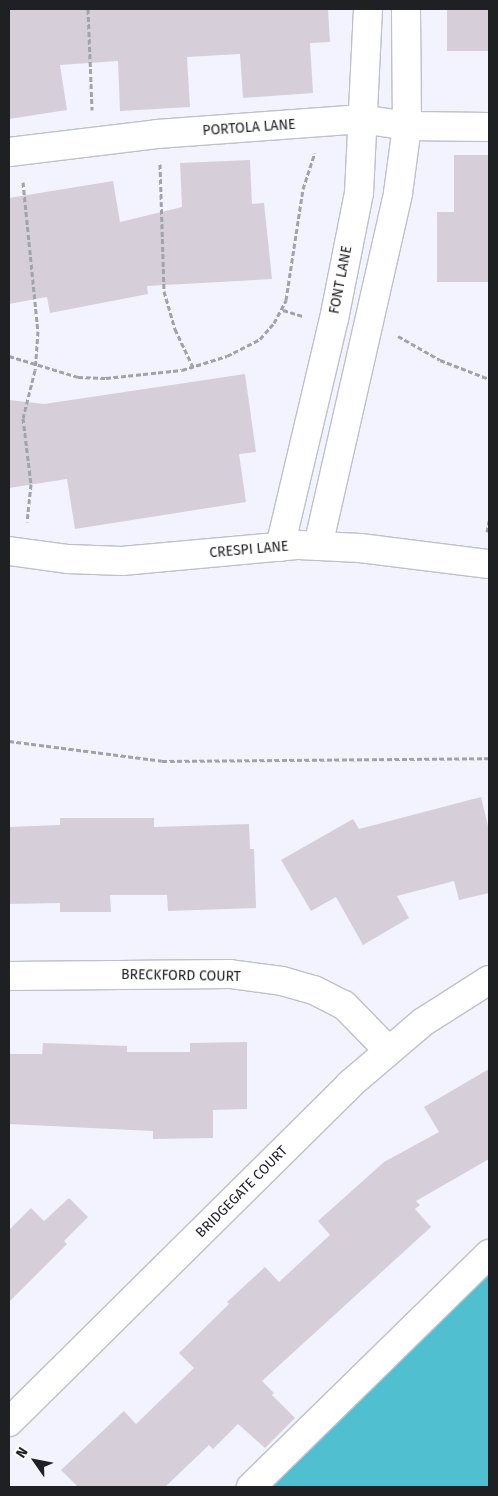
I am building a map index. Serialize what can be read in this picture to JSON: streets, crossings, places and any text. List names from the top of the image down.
{
  "streets": {
    "street": [
      "PORTOLA LANE",
      "FONT LANE",
      "CRESPI LANE",
      "BRECKFORD COURT",
      "BRIDGEGATE COURT"
    ]
  },
  "crossings": [
    ["PORTOLA LANE", "FONT LANE"],
    ["FONT LANE", "CRESPI LANE"],
    ["BRECKFORD COURT", "BRIDGEGATE COURT"]
  ],
  "north": "top left"
}
